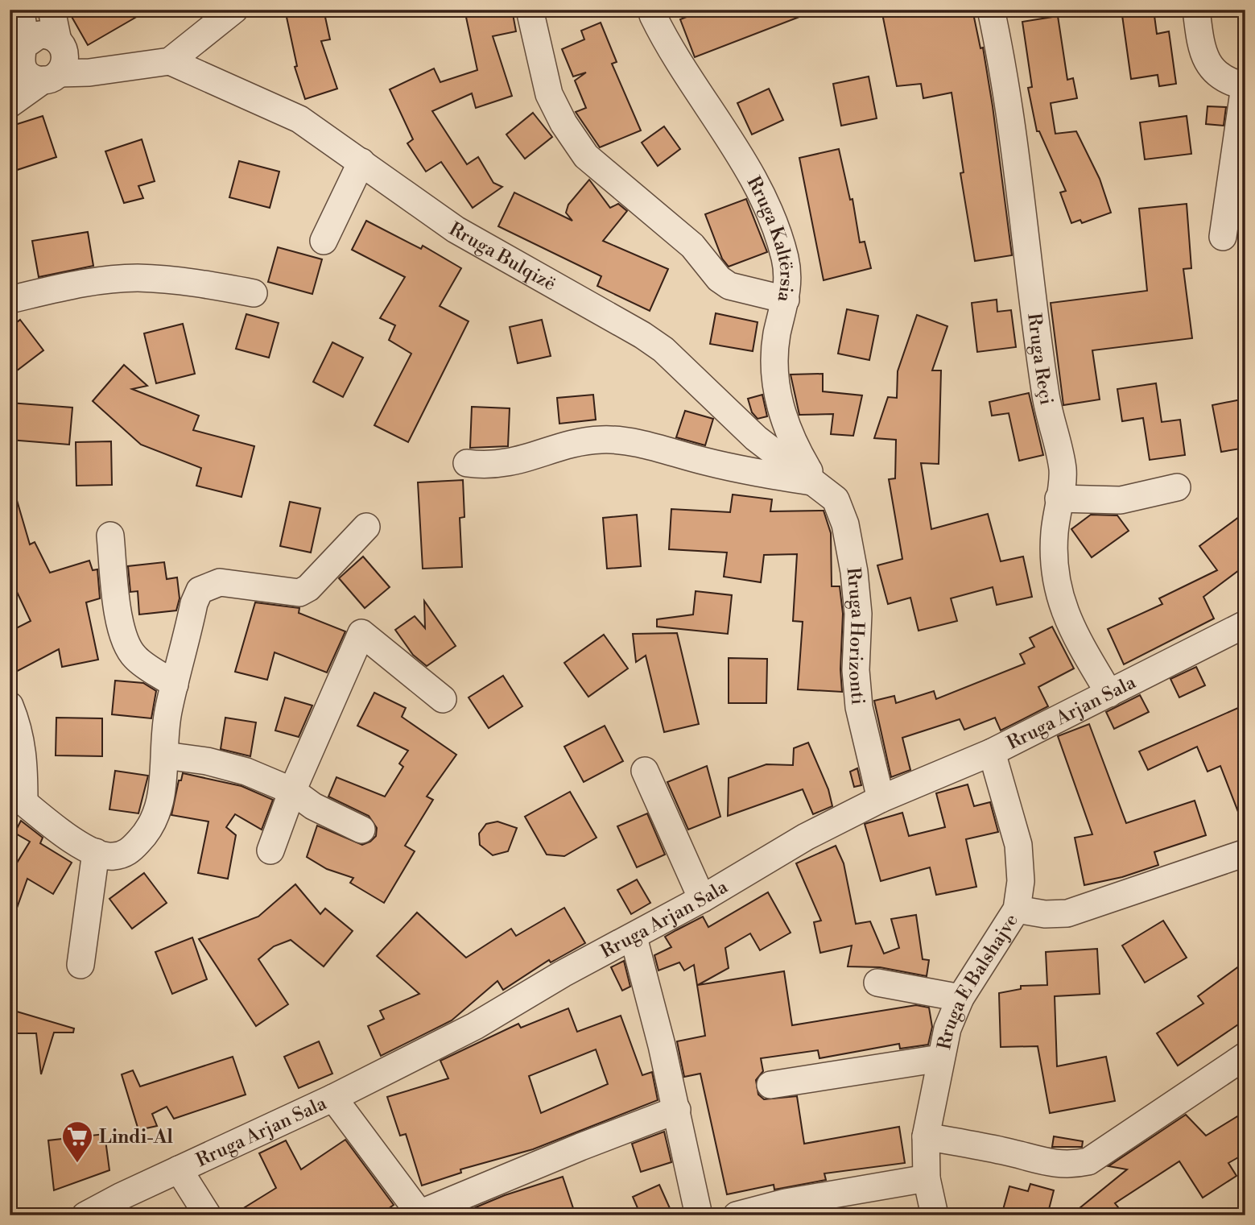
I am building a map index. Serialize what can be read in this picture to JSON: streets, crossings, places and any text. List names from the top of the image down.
{
  "streets": {
    "street": [
      "Rruga Kaltërsia",
      "Rruga Bulqizë",
      "Rruga Reçi",
      "Rruga Horizonti",
      "Rruga Arjan Sala",
      "Rruga E Balshajve"
    ]
  },
  "crossings": [
    ["Rruga Kaltërsia", "Rruga Bulqizë"],
    ["Rruga Kaltërsia", "Rruga Horizonti"],
    ["Rruga Bulqizë", "Rruga Horizonti"],
    ["Rruga Reçi", "Rruga Arjan Sala"],
    ["Rruga Horizonti", "Rruga Arjan Sala"],
    ["Rruga Arjan Sala", "Rruga E Balshajve"]
  ],
  "places": {
    "supermarket": ["Lindi-Al"]
  }
}
